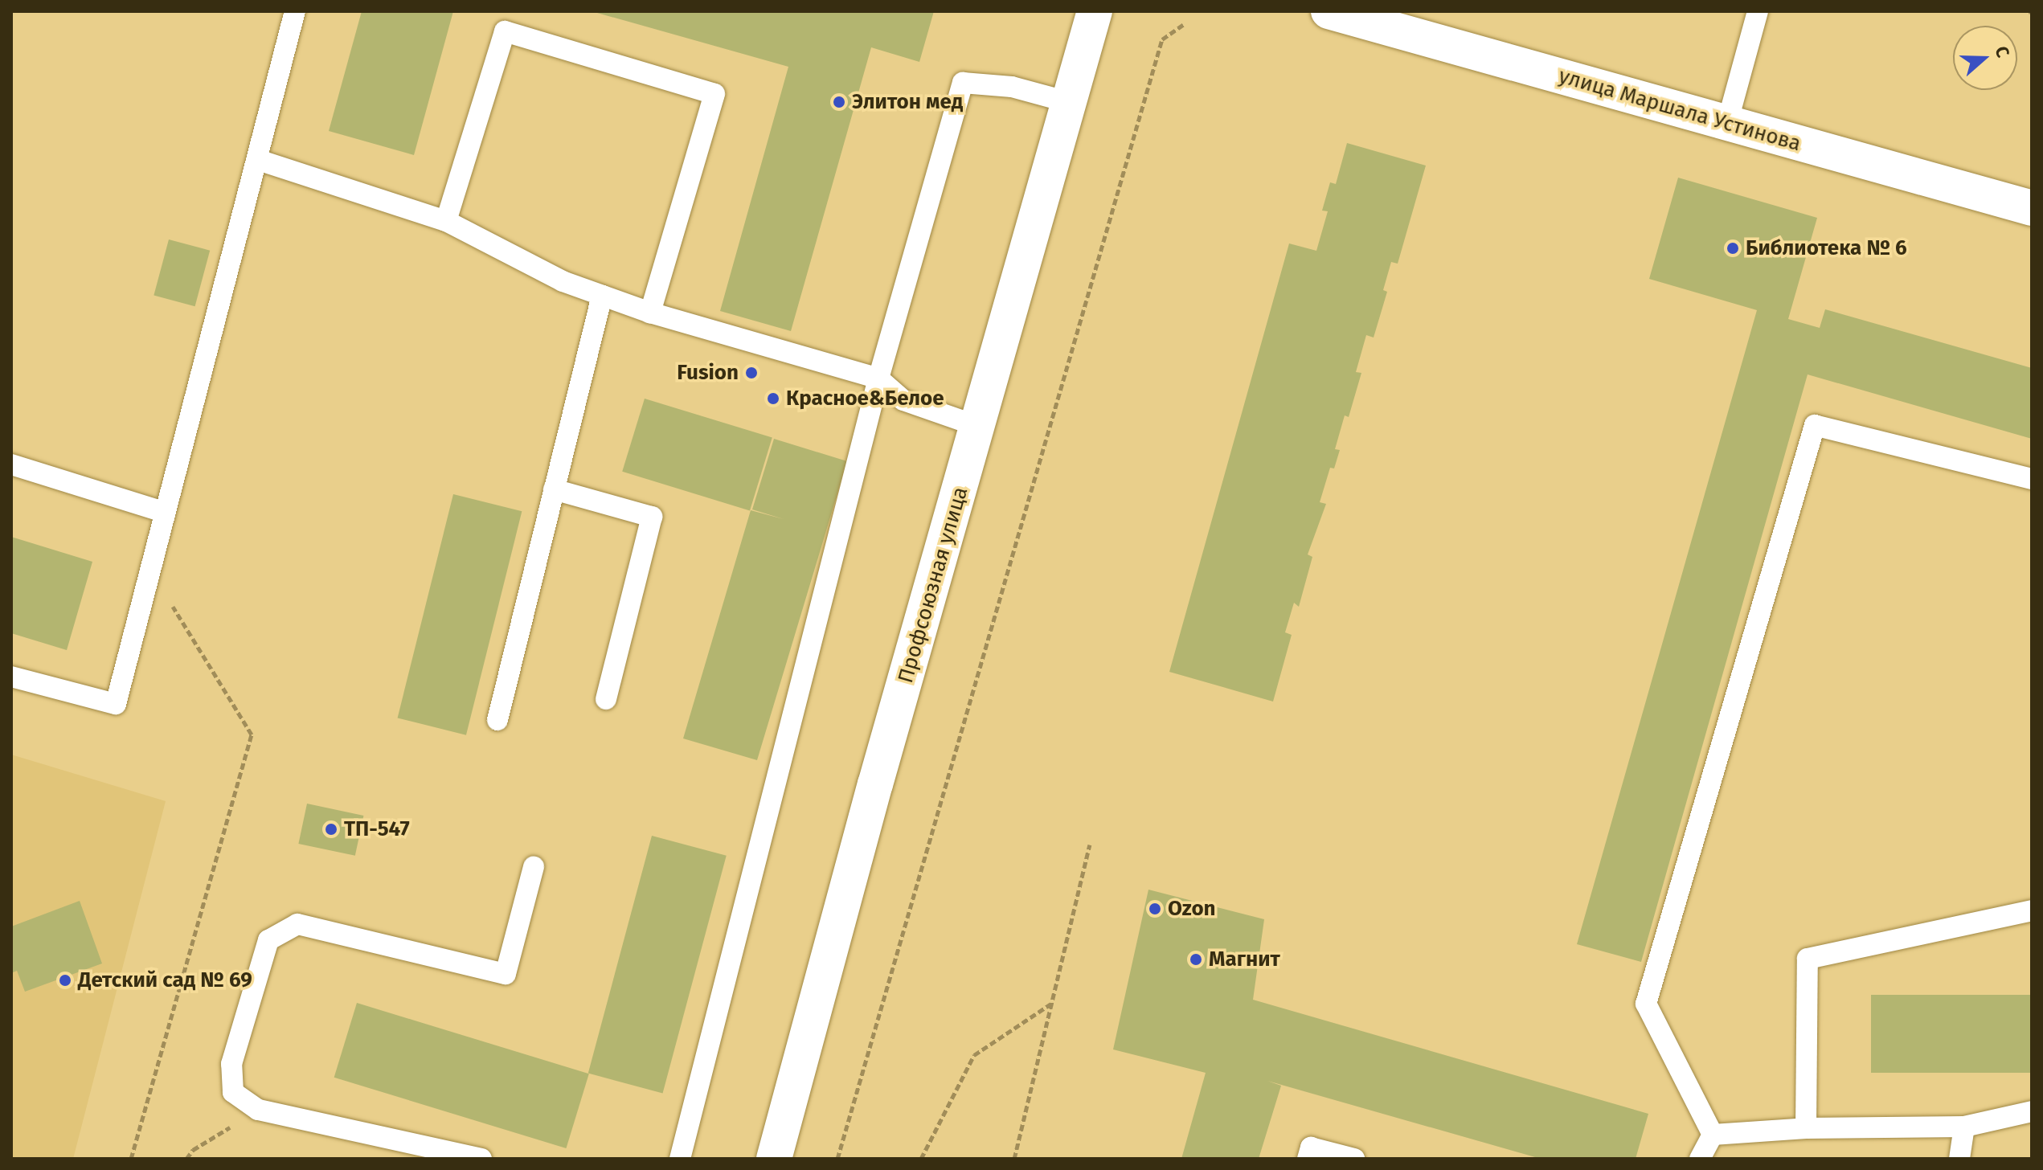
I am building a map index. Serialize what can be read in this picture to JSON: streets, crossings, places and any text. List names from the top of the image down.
{
  "streets": {
    "main road": ["улица Маршала Устинова", "Профсоюзная улица"]
  },
  "places": [
    "Элитон мед",
    "Библиотека № 6",
    "Fusion",
    "Красное&Белое",
    "ТП-547",
    "Ozon",
    "Магнит",
    "Детский сад № 69"
  ],
  "north": "right"
}
